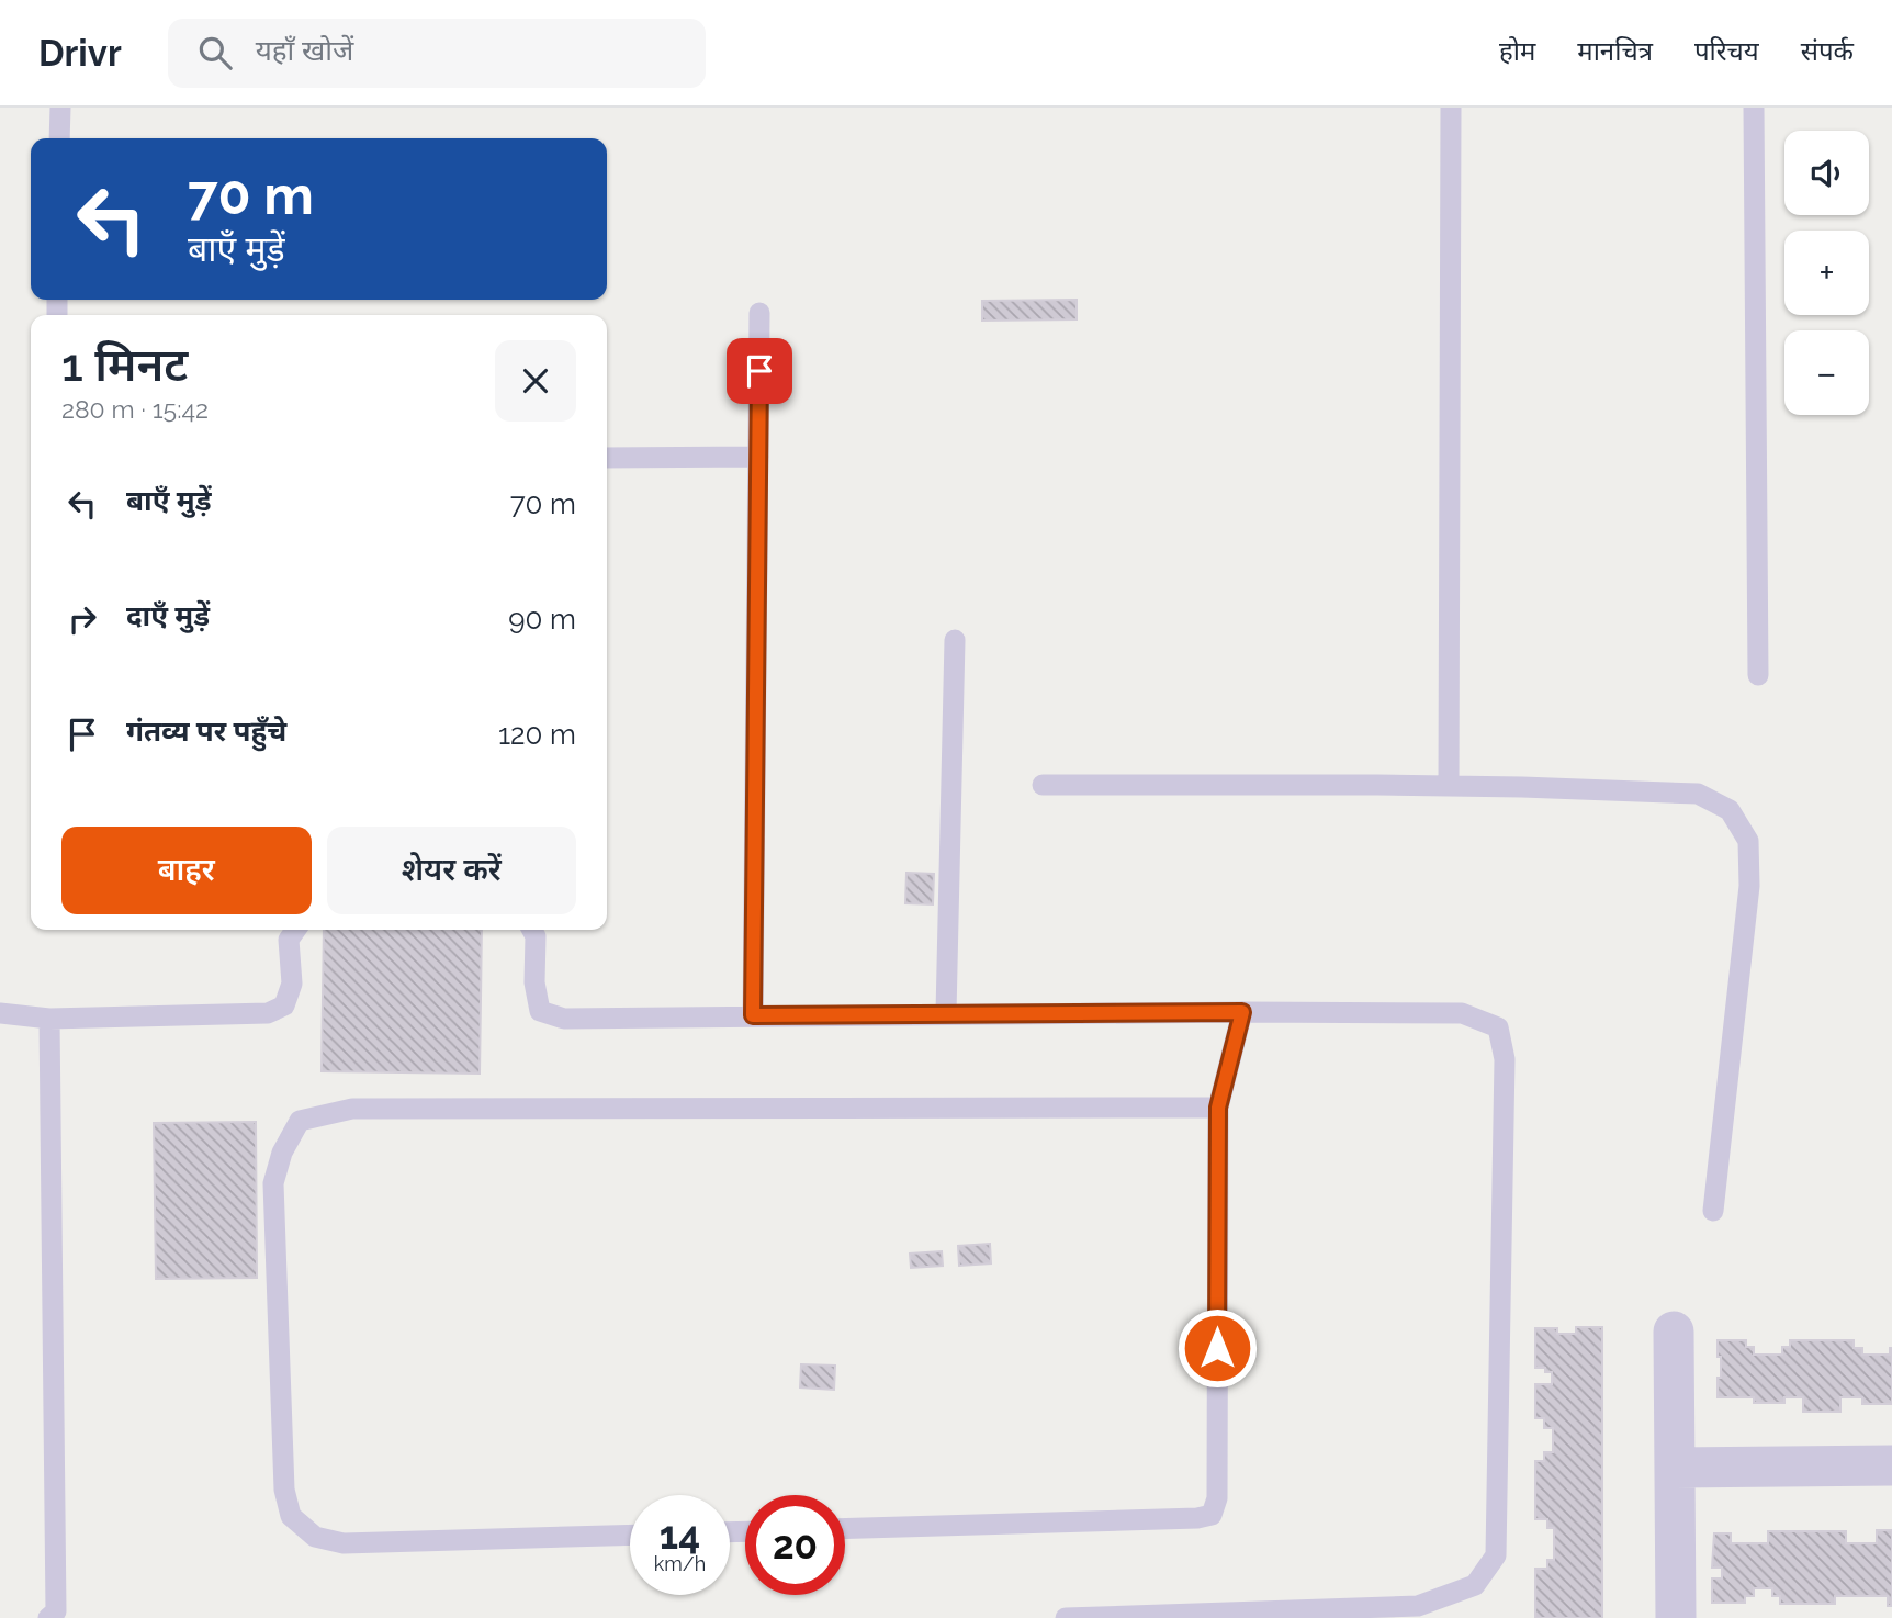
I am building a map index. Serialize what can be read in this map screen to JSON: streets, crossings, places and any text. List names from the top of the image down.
{
  "page": {
    "header": "Drivr",
    "search": "यहाँ खोजें",
    "nav": [
      "होम",
      "मानचित्र",
      "परिचय",
      "संपर्क"
    ],
    "map_buttons": ["+", "−"],
    "turn": ["70 m", "बाएँ मुड़ें"],
    "heading": ["1 मिनट", "280 m · 15:42"],
    "list": [
      {
        "name": "बाएँ मुड़ें",
        "value": "70 m"
      },
      {
        "name": "दाएँ मुड़ें",
        "value": "90 m"
      },
      {
        "name": "गंतव्य पर पहुँचे",
        "value": "120 m"
      }
    ],
    "buttons": ["बाहर", "शेयर करें"],
    "speed": "14 km/h",
    "limit": "20"
  }
}
